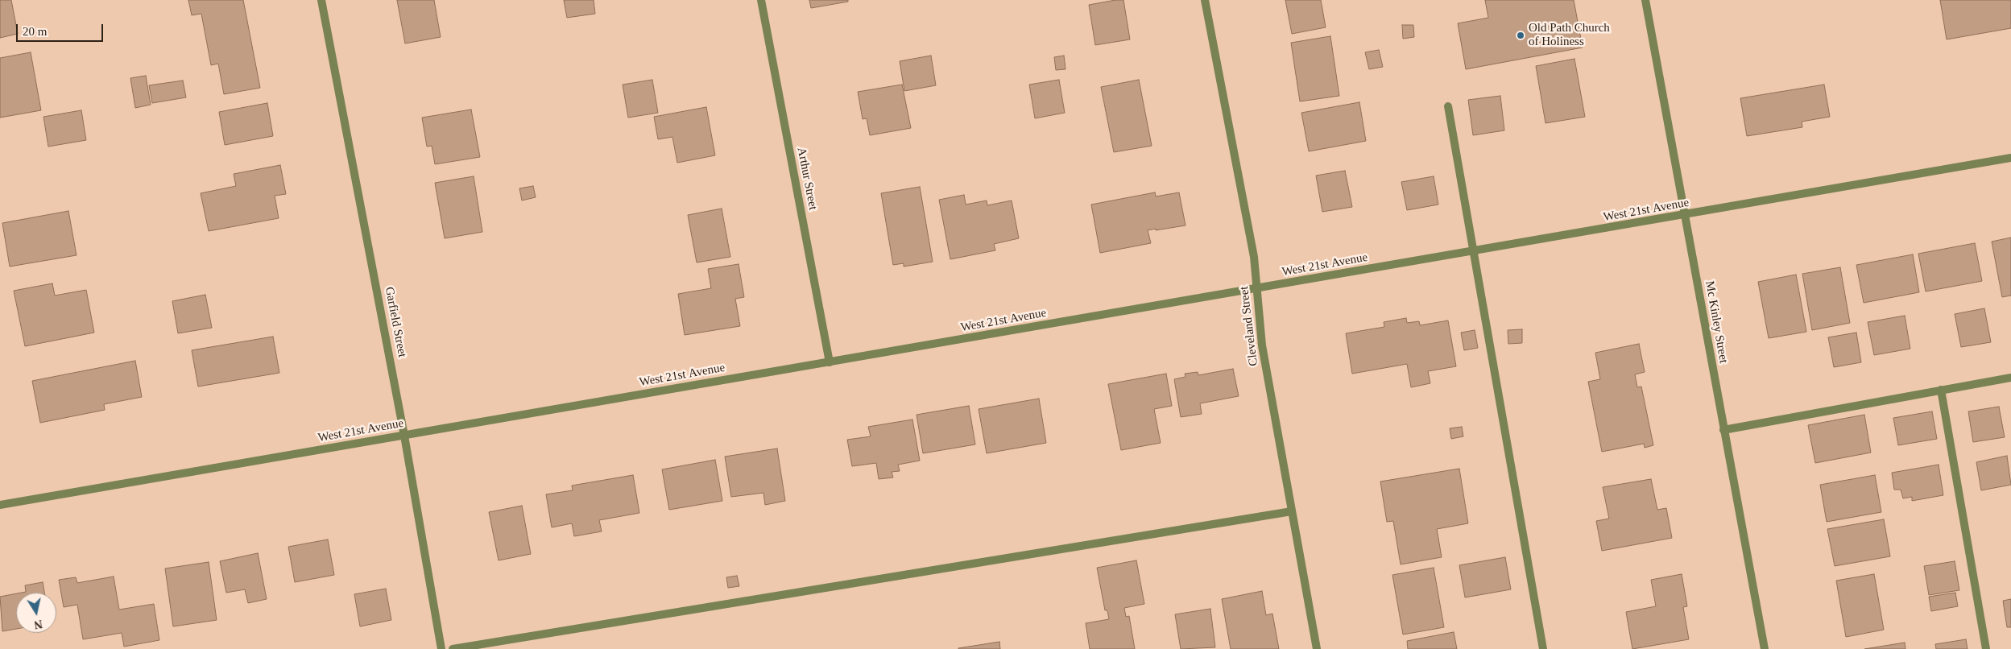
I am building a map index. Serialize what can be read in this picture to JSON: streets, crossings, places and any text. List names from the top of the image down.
{
  "streets": {
    "street": [
      "Arthur Street",
      "West 21st Avenue",
      "Garfield Street",
      "Mc Kinley Street",
      "Cleveland Street"
    ]
  },
  "crossings": [
    ["Arthur Street", "West 21st Avenue"],
    ["West 21st Avenue", "Garfield Street"],
    ["West 21st Avenue", "Mc Kinley Street"],
    ["West 21st Avenue", "Cleveland Street"]
  ],
  "places": ["Old Path Church of Holiness"],
  "scale_bar": "20 m",
  "north": "bottom"
}
